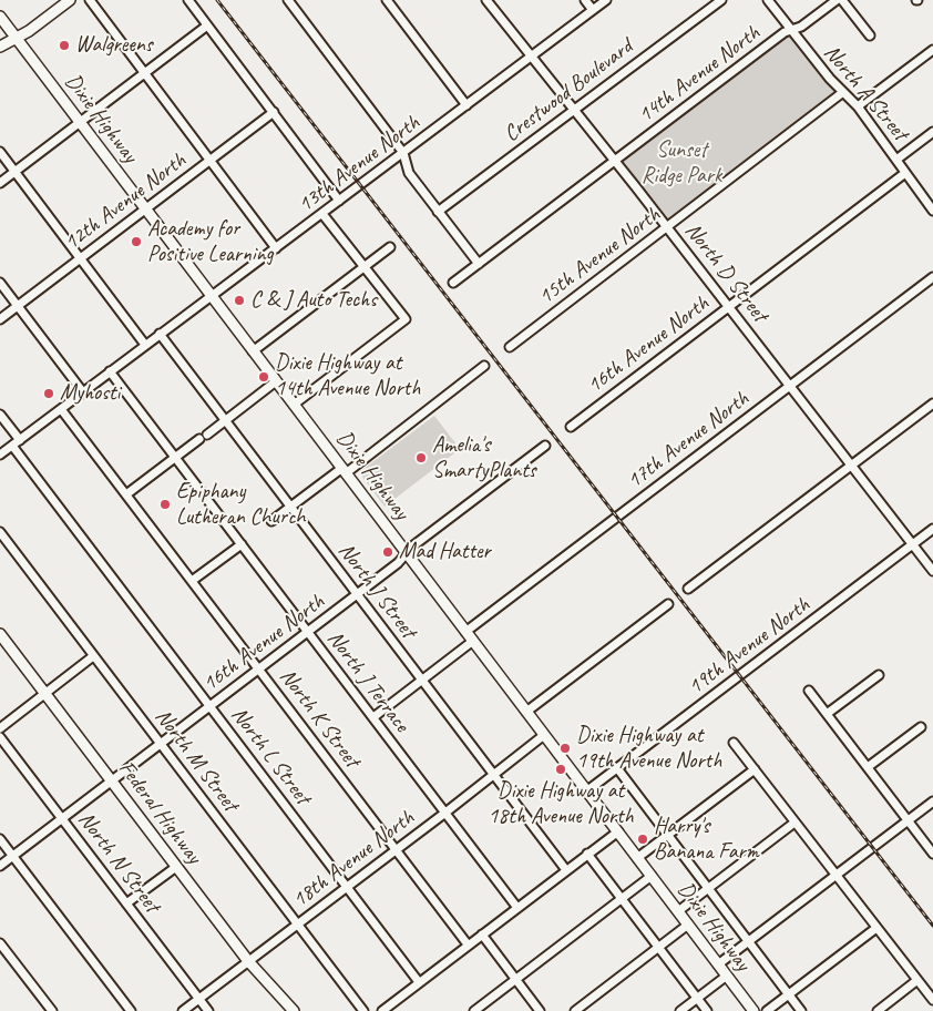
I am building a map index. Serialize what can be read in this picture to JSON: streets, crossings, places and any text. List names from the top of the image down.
{
  "streets": {
    "main road": ["Dixie Highway", "Federal Highway"],
    "street": [
      "14th Avenue North",
      "Crestwood Boulevard",
      "North A Street",
      "13th Avenue North",
      "12th Avenue North",
      "15th Avenue North",
      "North D Street",
      "16th Avenue North",
      "17th Avenue North",
      "North J Street",
      "19th Avenue North",
      "North J Terrace",
      "North K Street",
      "North L Street",
      "North M Street",
      "18th Avenue North",
      "North N Street"
    ]
  },
  "crossings": [
    ["14th Avenue North", "North A Street"],
    ["14th Avenue North", "North D Street"],
    ["Crestwood Boulevard", "North D Street"],
    ["North A Street", "15th Avenue North"],
    ["North A Street", "16th Avenue North"],
    ["Dixie Highway", "13th Avenue North"],
    ["Dixie Highway", "12th Avenue North"],
    ["Dixie Highway", "16th Avenue North"],
    ["Dixie Highway", "17th Avenue North"],
    ["Dixie Highway", "19th Avenue North"],
    ["Dixie Highway", "18th Avenue North"],
    ["13th Avenue North", "North D Street"],
    ["13th Avenue North", "North J Street"],
    ["13th Avenue North", "North J Terrace"],
    ["13th Avenue North", "North K Street"],
    ["13th Avenue North", "North L Street"],
    ["15th Avenue North", "North D Street"],
    ["North D Street", "16th Avenue North"],
    ["North D Street", "17th Avenue North"],
    ["North D Street", "19th Avenue North"],
    ["16th Avenue North", "North J Street"],
    ["16th Avenue North", "North J Terrace"],
    ["16th Avenue North", "North K Street"],
    ["16th Avenue North", "North L Street"],
    ["16th Avenue North", "North M Street"],
    ["16th Avenue North", "Federal Highway"],
    ["16th Avenue North", "North N Street"],
    ["North J Street", "18th Avenue North"],
    ["North J Terrace", "18th Avenue North"],
    ["North K Street", "18th Avenue North"],
    ["North L Street", "18th Avenue North"],
    ["North M Street", "18th Avenue North"],
    ["Federal Highway", "18th Avenue North"],
    ["18th Avenue North", "North N Street"]
  ],
  "parks": ["Sunset Ridge Park"],
  "places": [
    "Walgreens",
    "Academy for Positive Learning",
    "C & J Auto Techs",
    "Dixie Highway at 14th Avenue North",
    "Myhosti",
    "Amelia's SmartyPlants",
    "Epiphany Lutheran Church",
    "Mad Hatter",
    "Dixie Highway at 19th Avenue North",
    "Dixie Highway at 18th Avenue North",
    "Harry's Banana Farm"
  ]
}
